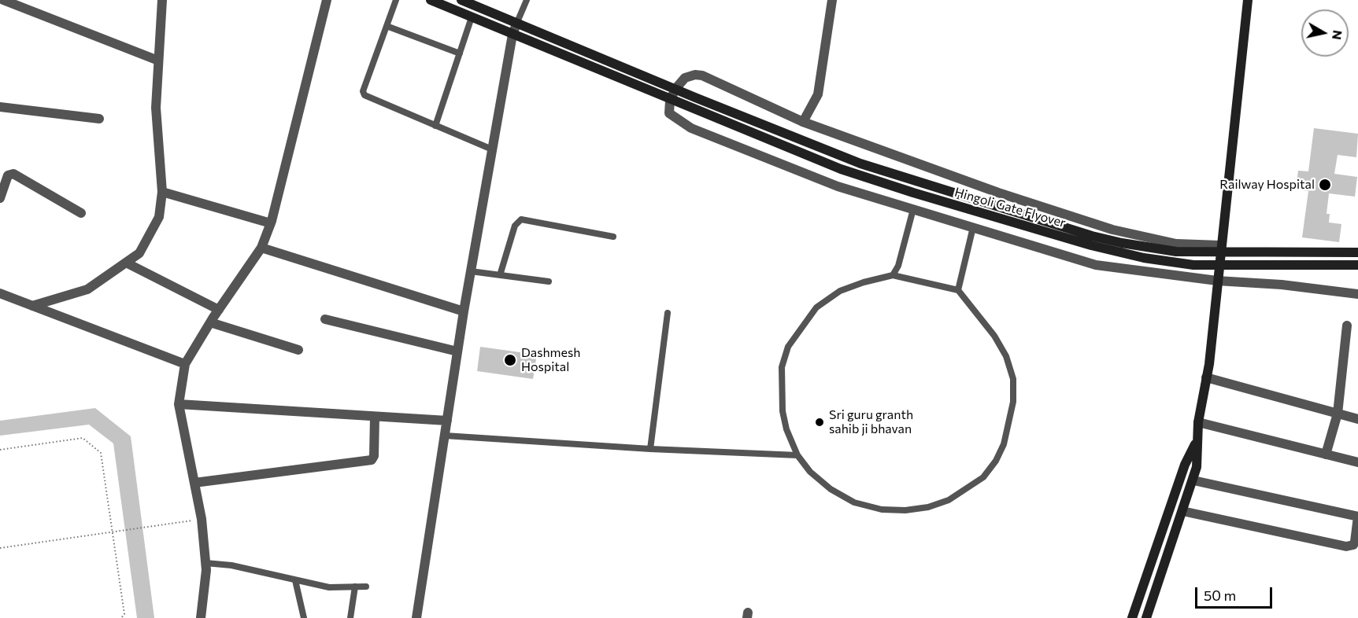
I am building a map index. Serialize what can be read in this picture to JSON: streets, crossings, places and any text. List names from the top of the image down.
{
  "streets": {
    "main road": ["Hingoli Gate Flyover"]
  },
  "places": ["Railway Hospital", "Dashmesh Hospital", "Sri guru granth sahib ji bhavan"],
  "scale_bar": "50 m",
  "north": "right"
}
